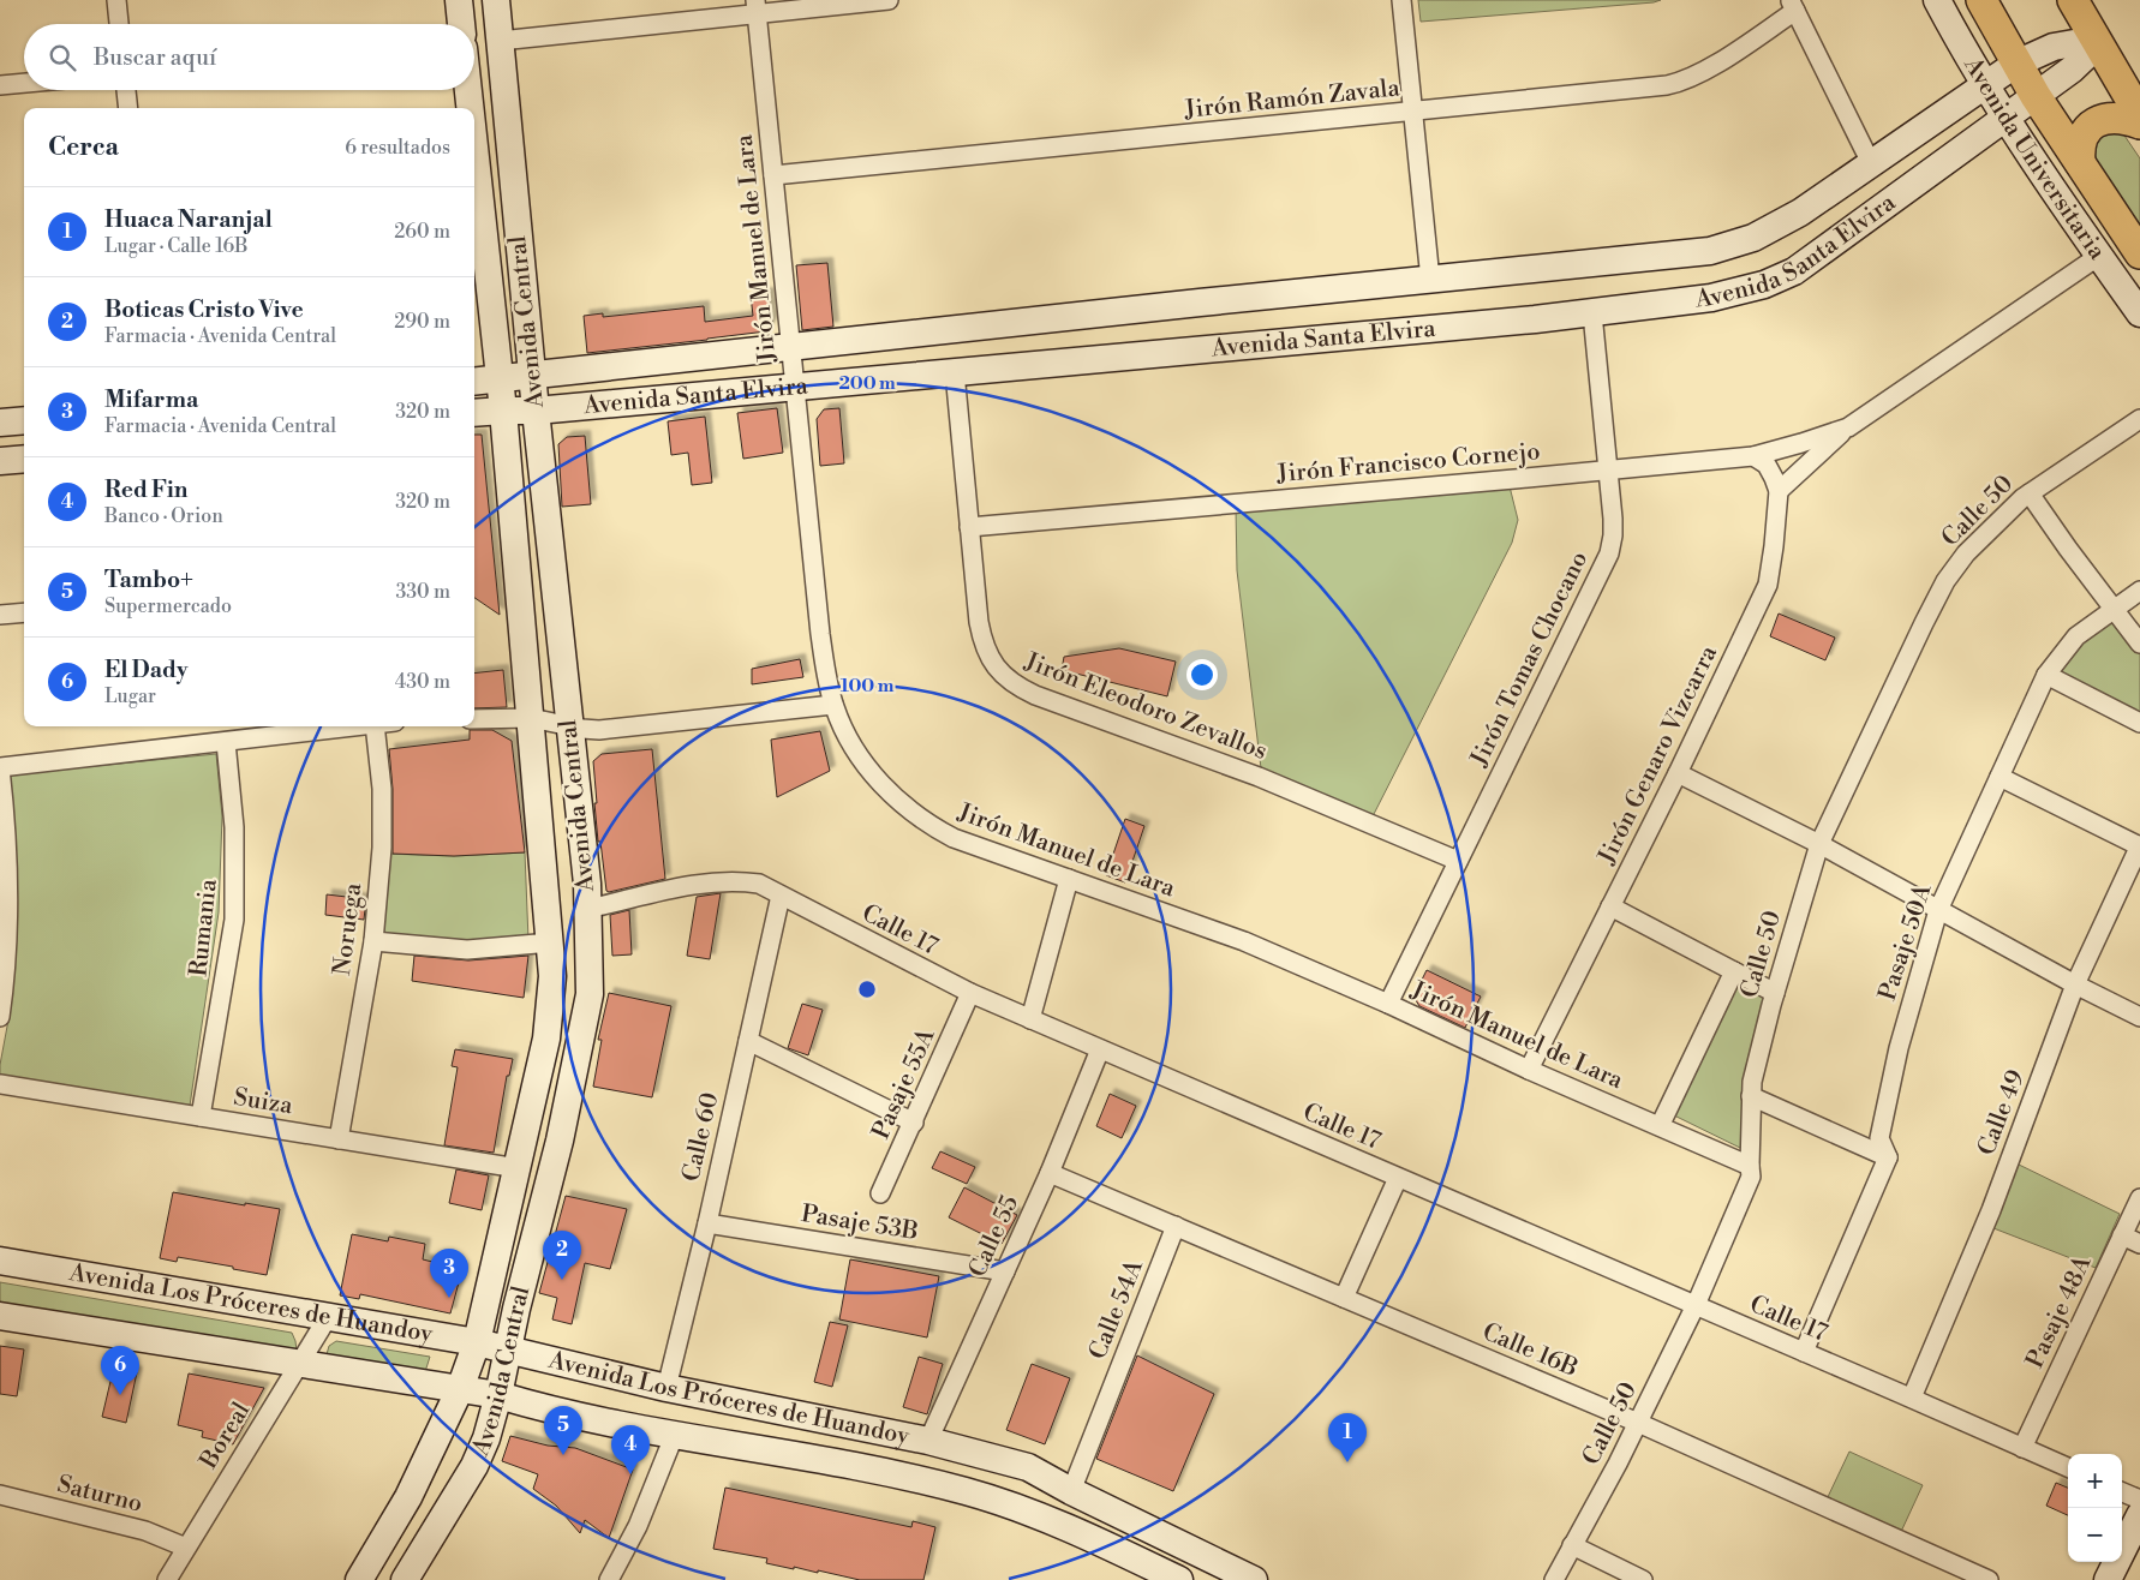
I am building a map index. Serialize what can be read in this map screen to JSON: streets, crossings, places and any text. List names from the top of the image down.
{
  "streets": {
    "main road": [
      "Avenida Universitaria",
      "Avenida Santa Elvira",
      "Avenida Central",
      "Avenida Los Próceres de Huandoy"
    ],
    "street": [
      "Jirón Ramón Zavala",
      "Jirón Manuel de Lara",
      "Jirón Francisco Cornejo",
      "Calle 50",
      "Jirón Tomas Chocano",
      "Jirón Eleodoro Zevallos",
      "Jirón Genaro Vizcarra",
      "Rumania",
      "Noruega",
      "Calle 17",
      "Pasaje 50A",
      "Pasaje 55A",
      "Suiza",
      "Calle 49",
      "Calle 60",
      "Pasaje 53B",
      "Calle 55",
      "Calle 54A",
      "Pasaje 48A",
      "Calle 16B",
      "Boreal",
      "Saturno"
    ]
  },
  "crossings": [
    ["Jirón Ramón Zavala", "Jirón Manuel de Lara"],
    ["Avenida Universitaria", "Avenida Santa Elvira"],
    ["Avenida Universitaria", "Jirón Francisco Cornejo"],
    ["Avenida Santa Elvira", "Jirón Manuel de Lara"],
    ["Avenida Santa Elvira", "Avenida Central"],
    ["Avenida Santa Elvira", "Jirón Tomas Chocano"],
    ["Avenida Santa Elvira", "Jirón Eleodoro Zevallos"],
    ["Jirón Manuel de Lara", "Calle 50"],
    ["Jirón Manuel de Lara", "Jirón Tomas Chocano"],
    ["Jirón Manuel de Lara", "Jirón Genaro Vizcarra"],
    ["Avenida Central", "Calle 17"],
    ["Avenida Central", "Suiza"],
    ["Avenida Central", "Avenida Los Próceres de Huandoy"],
    ["Jirón Francisco Cornejo", "Jirón Tomas Chocano"],
    ["Jirón Francisco Cornejo", "Jirón Eleodoro Zevallos"],
    ["Jirón Francisco Cornejo", "Jirón Genaro Vizcarra"],
    ["Calle 50", "Calle 17"],
    ["Calle 50", "Calle 16B"],
    ["Jirón Tomas Chocano", "Jirón Eleodoro Zevallos"],
    ["Rumania", "Suiza"],
    ["Noruega", "Suiza"],
    ["Calle 17", "Pasaje 55A"],
    ["Calle 17", "Calle 49"],
    ["Calle 17", "Calle 60"],
    ["Calle 17", "Calle 55"],
    ["Calle 17", "Pasaje 48A"],
    ["Calle 60", "Pasaje 53B"],
    ["Calle 60", "Avenida Los Próceres de Huandoy"],
    ["Pasaje 53B", "Calle 55"],
    ["Calle 55", "Avenida Los Próceres de Huandoy"],
    ["Calle 55", "Calle 16B"],
    ["Avenida Los Próceres de Huandoy", "Calle 54A"],
    ["Avenida Los Próceres de Huandoy", "Boreal"],
    ["Calle 54A", "Calle 16B"],
    ["Boreal", "Saturno"]
  ],
  "page": {
    "search": "Buscar aquí",
    "heading": ["Cerca", "6 resultados"],
    "list": [
      {
        "mark": "1",
        "name": "Huaca Naranjal",
        "note": "Lugar · Calle 16B",
        "value": "260 m"
      },
      {
        "mark": "2",
        "name": "Boticas Cristo Vive",
        "note": "Farmacia · Avenida Central",
        "value": "290 m"
      },
      {
        "mark": "3",
        "name": "Mifarma",
        "note": "Farmacia · Avenida Central",
        "value": "320 m"
      },
      {
        "mark": "4",
        "name": "Red Fin",
        "note": "Banco · Orion",
        "value": "320 m"
      },
      {
        "mark": "5",
        "name": "Tambo+",
        "note": "Supermercado",
        "value": "330 m"
      },
      {
        "mark": "6",
        "name": "El Dady",
        "note": "Lugar",
        "value": "430 m"
      }
    ],
    "pins": [
      "2",
      "3",
      "6",
      "5",
      "1",
      "4"
    ],
    "map_buttons": ["+", "−"]
  },
  "rings": ["200 m", "100 m"]
}
